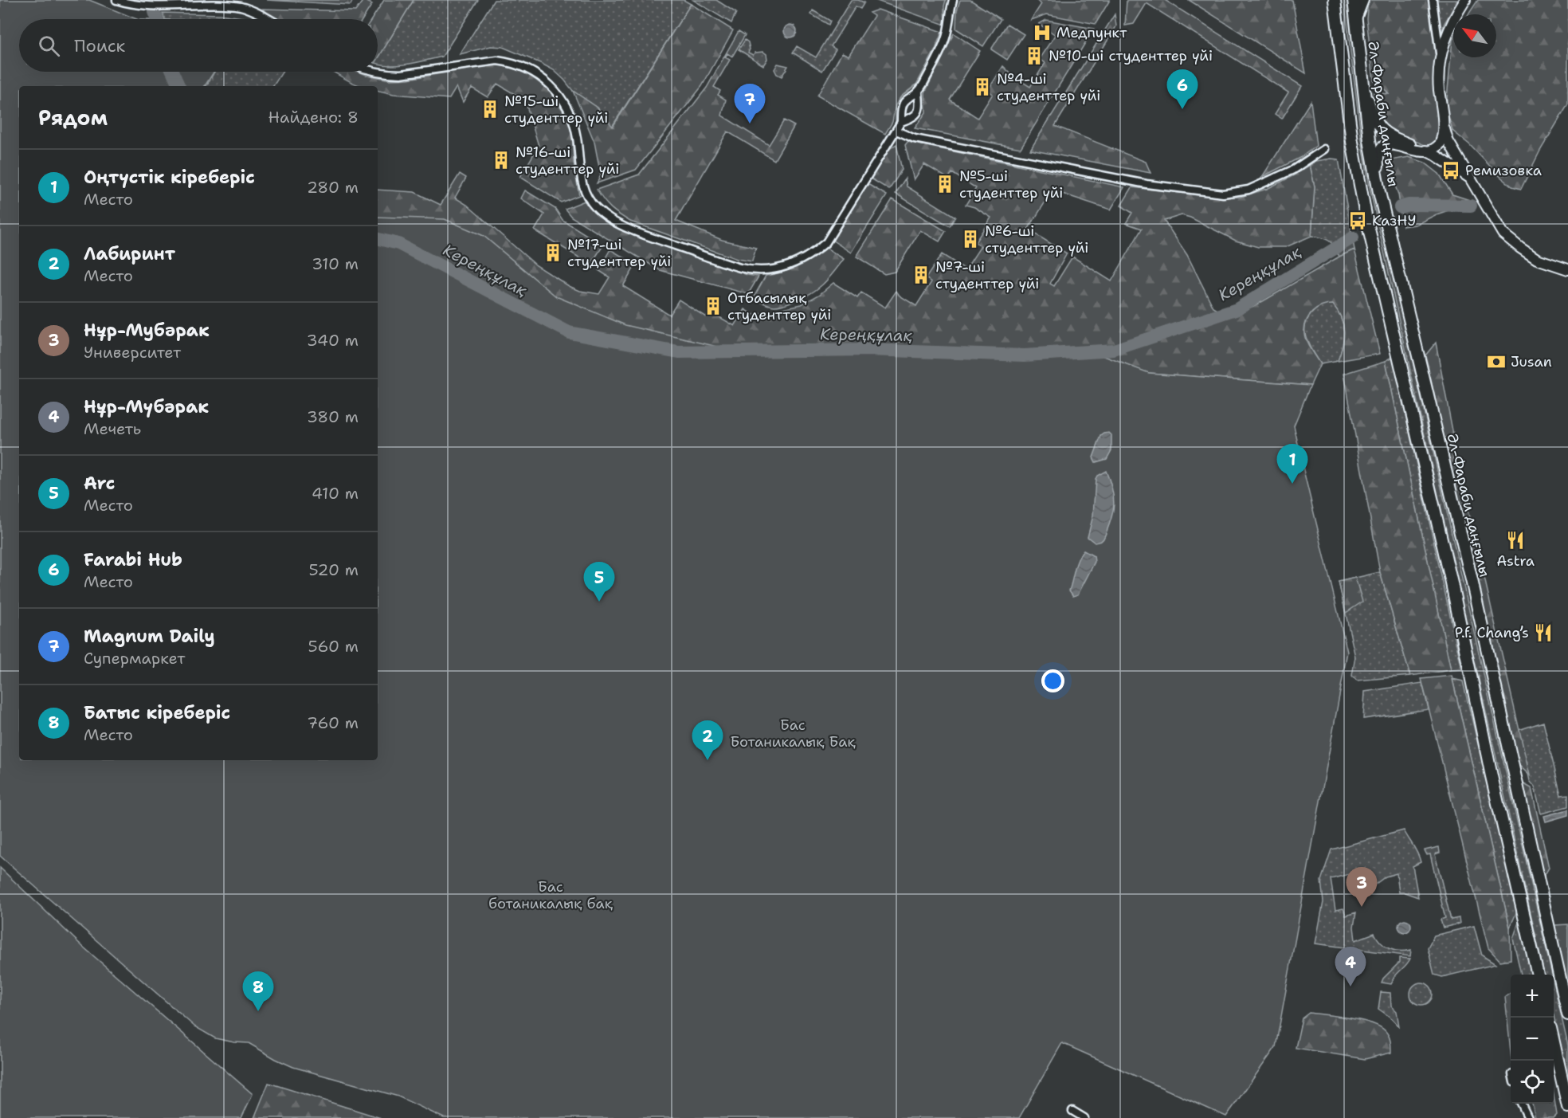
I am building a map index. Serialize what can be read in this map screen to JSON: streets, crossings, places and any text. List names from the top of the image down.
{
  "streets": {
    "main road": ["Әл-Фараби даңғылы"]
  },
  "water": ["Кереңқұлақ"],
  "parks": ["Бас Ботаникалық Бақ", "Бас ботаникалық бақ"],
  "places": {
    "hospital": ["Медпункт"],
    "building": [
      "№10-ші студенттер үйі",
      "№4-ші студенттер үйі",
      "№15-ші студенттер үйі",
      "№16-ші студенттер үйі",
      "№5-ші студенттер үйі",
      "№6-ші студенттер үйі",
      "№17-ші студенттер үйі",
      "№7-ші студенттер үйі",
      "Отбасылық студенттер үйі"
    ],
    "bus stop": ["Ремизовка", "КазНУ"],
    "bank": ["Jusan"],
    "restaurant": ["Astra", "P.f. Chang’s"]
  },
  "north": "top left",
  "page": {
    "search": "Поиск",
    "pins": [
      "6",
      "7",
      "1",
      "5",
      "2",
      "3",
      "4",
      "8"
    ],
    "heading": ["Рядом", "Найдено: 8"],
    "list": [
      {
        "mark": "1",
        "name": "Оңтүстік кіреберіс",
        "note": "Место",
        "value": "280 m"
      },
      {
        "mark": "2",
        "name": "Лабиринт",
        "note": "Место",
        "value": "310 m"
      },
      {
        "mark": "3",
        "name": "Нұр-Мубәрак",
        "note": "Университет",
        "value": "340 m"
      },
      {
        "mark": "4",
        "name": "Нұр-Мүбәрак",
        "note": "Мечеть",
        "value": "380 m"
      },
      {
        "mark": "5",
        "name": "Arc",
        "note": "Место",
        "value": "410 m"
      },
      {
        "mark": "6",
        "name": "Farabi Hub",
        "note": "Место",
        "value": "520 m"
      },
      {
        "mark": "7",
        "name": "Magnum Daily",
        "note": "Супермаркет",
        "value": "560 m"
      },
      {
        "mark": "8",
        "name": "Батыс кіреберіс",
        "note": "Место",
        "value": "760 m"
      }
    ],
    "map_buttons": ["+", "−"]
  }
}
